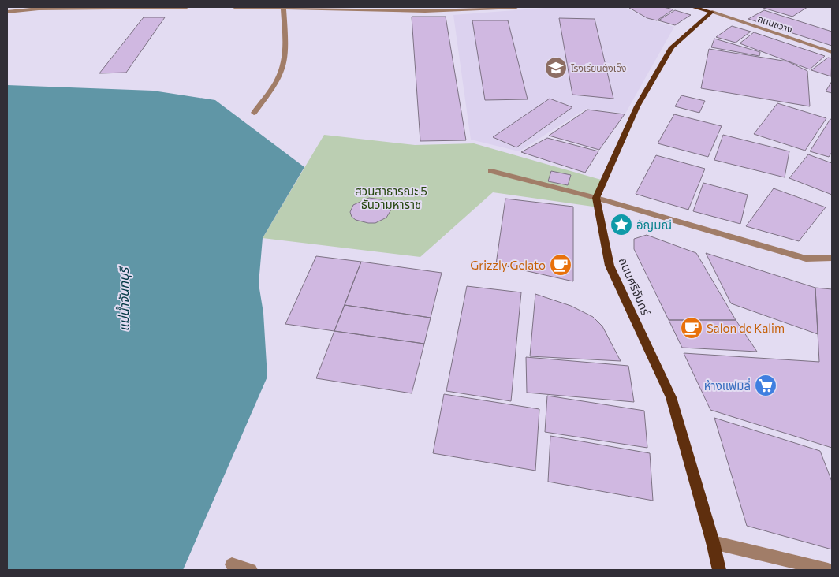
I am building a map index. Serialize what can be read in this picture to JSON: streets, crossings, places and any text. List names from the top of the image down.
{
  "streets": {
    "main road": ["ถนนศรีจันทร์"],
    "street": ["ถนนขวาง"]
  },
  "water": ["แม่น้ำจันทบุรี"],
  "parks": ["สวนสาธารณะ 5 ธันวามหาราช"],
  "places": {
    "school or university": ["โรงเรียนตังเอ็ง"],
    "place": ["อัญมณี"],
    "cafe": ["Grizzly Gelato", "Salon de Kalim"],
    "supermarket": ["ห้างแฟมิลี่"]
  }
}
